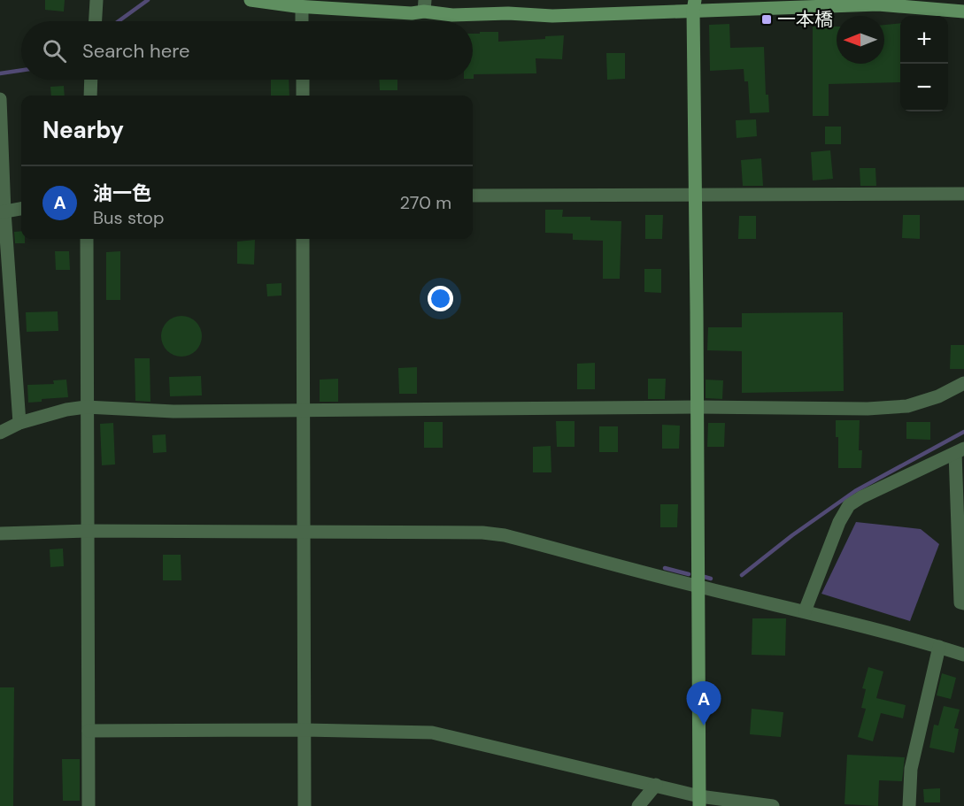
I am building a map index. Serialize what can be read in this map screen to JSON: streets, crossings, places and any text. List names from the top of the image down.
{
  "places": {
    "transit": ["一本橋"]
  },
  "north": "left",
  "page": {
    "map_buttons": ["+", "−"],
    "search": "Search here",
    "heading": "Nearby",
    "list": [
      {
        "mark": "A",
        "name": "油一色",
        "note": "Bus stop",
        "value": "270 m"
      }
    ],
    "pins": "A"
  }
}
